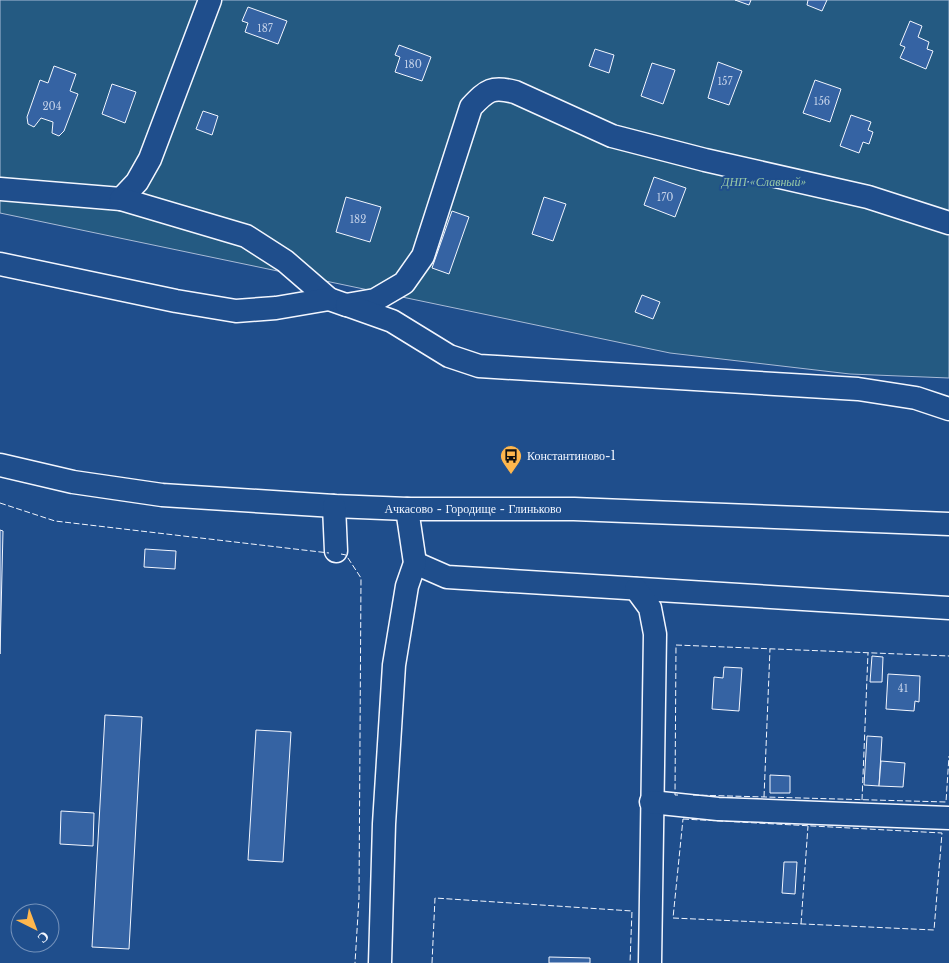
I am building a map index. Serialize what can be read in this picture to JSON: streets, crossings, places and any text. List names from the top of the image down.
{
  "streets": {
    "street": ["Ачкасово - Городище - Глиньково"]
  },
  "parks": ["ДНП «Славный»"],
  "places": {
    "bus stop": ["Константиново-1"]
  },
  "house_numbers": [
    "187",
    "180",
    "157",
    "156",
    "204",
    "170",
    "182",
    "41"
  ],
  "north": "bottom right"
}
